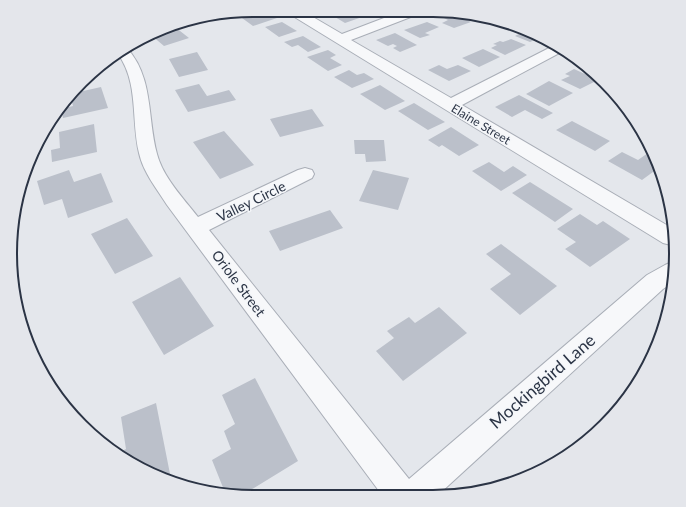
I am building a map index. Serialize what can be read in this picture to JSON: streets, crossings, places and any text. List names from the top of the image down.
{
  "streets": {
    "street": [
      "Elaine Street",
      "Valley Circle",
      "Oriole Street",
      "Mockingbird Lane"
    ]
  },
  "crossings": [
    ["Valley Circle", "Oriole Street"]
  ]
}
